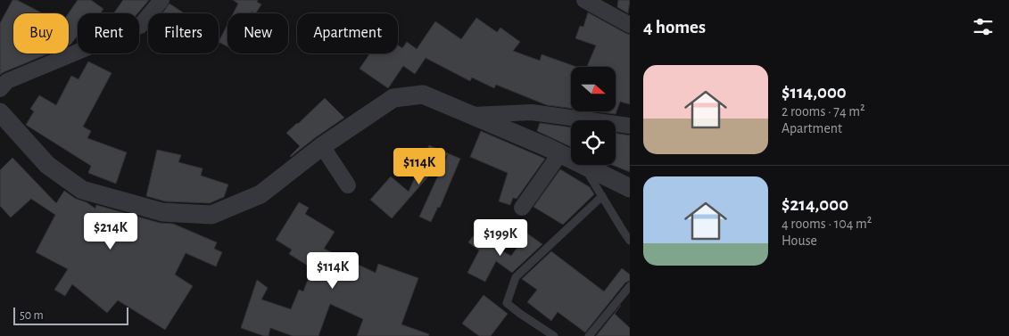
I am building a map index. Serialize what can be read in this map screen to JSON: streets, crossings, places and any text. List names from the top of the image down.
{
  "scale_bar": "50 m",
  "north": "right",
  "page": {
    "heading": "4 homes",
    "chip": [
      "Buy",
      "Rent",
      "Filters",
      "New",
      "Apartment"
    ],
    "list": [
      {
        "name": "$114,000",
        "note": "2 rooms · 74 m² · Apartment"
      },
      {
        "name": "$214,000",
        "note": "4 rooms · 104 m² · House"
      }
    ],
    "price": [
      "$114K",
      "$214K",
      "$199K",
      "$114K"
    ],
    "scale": "50 m"
  }
}
